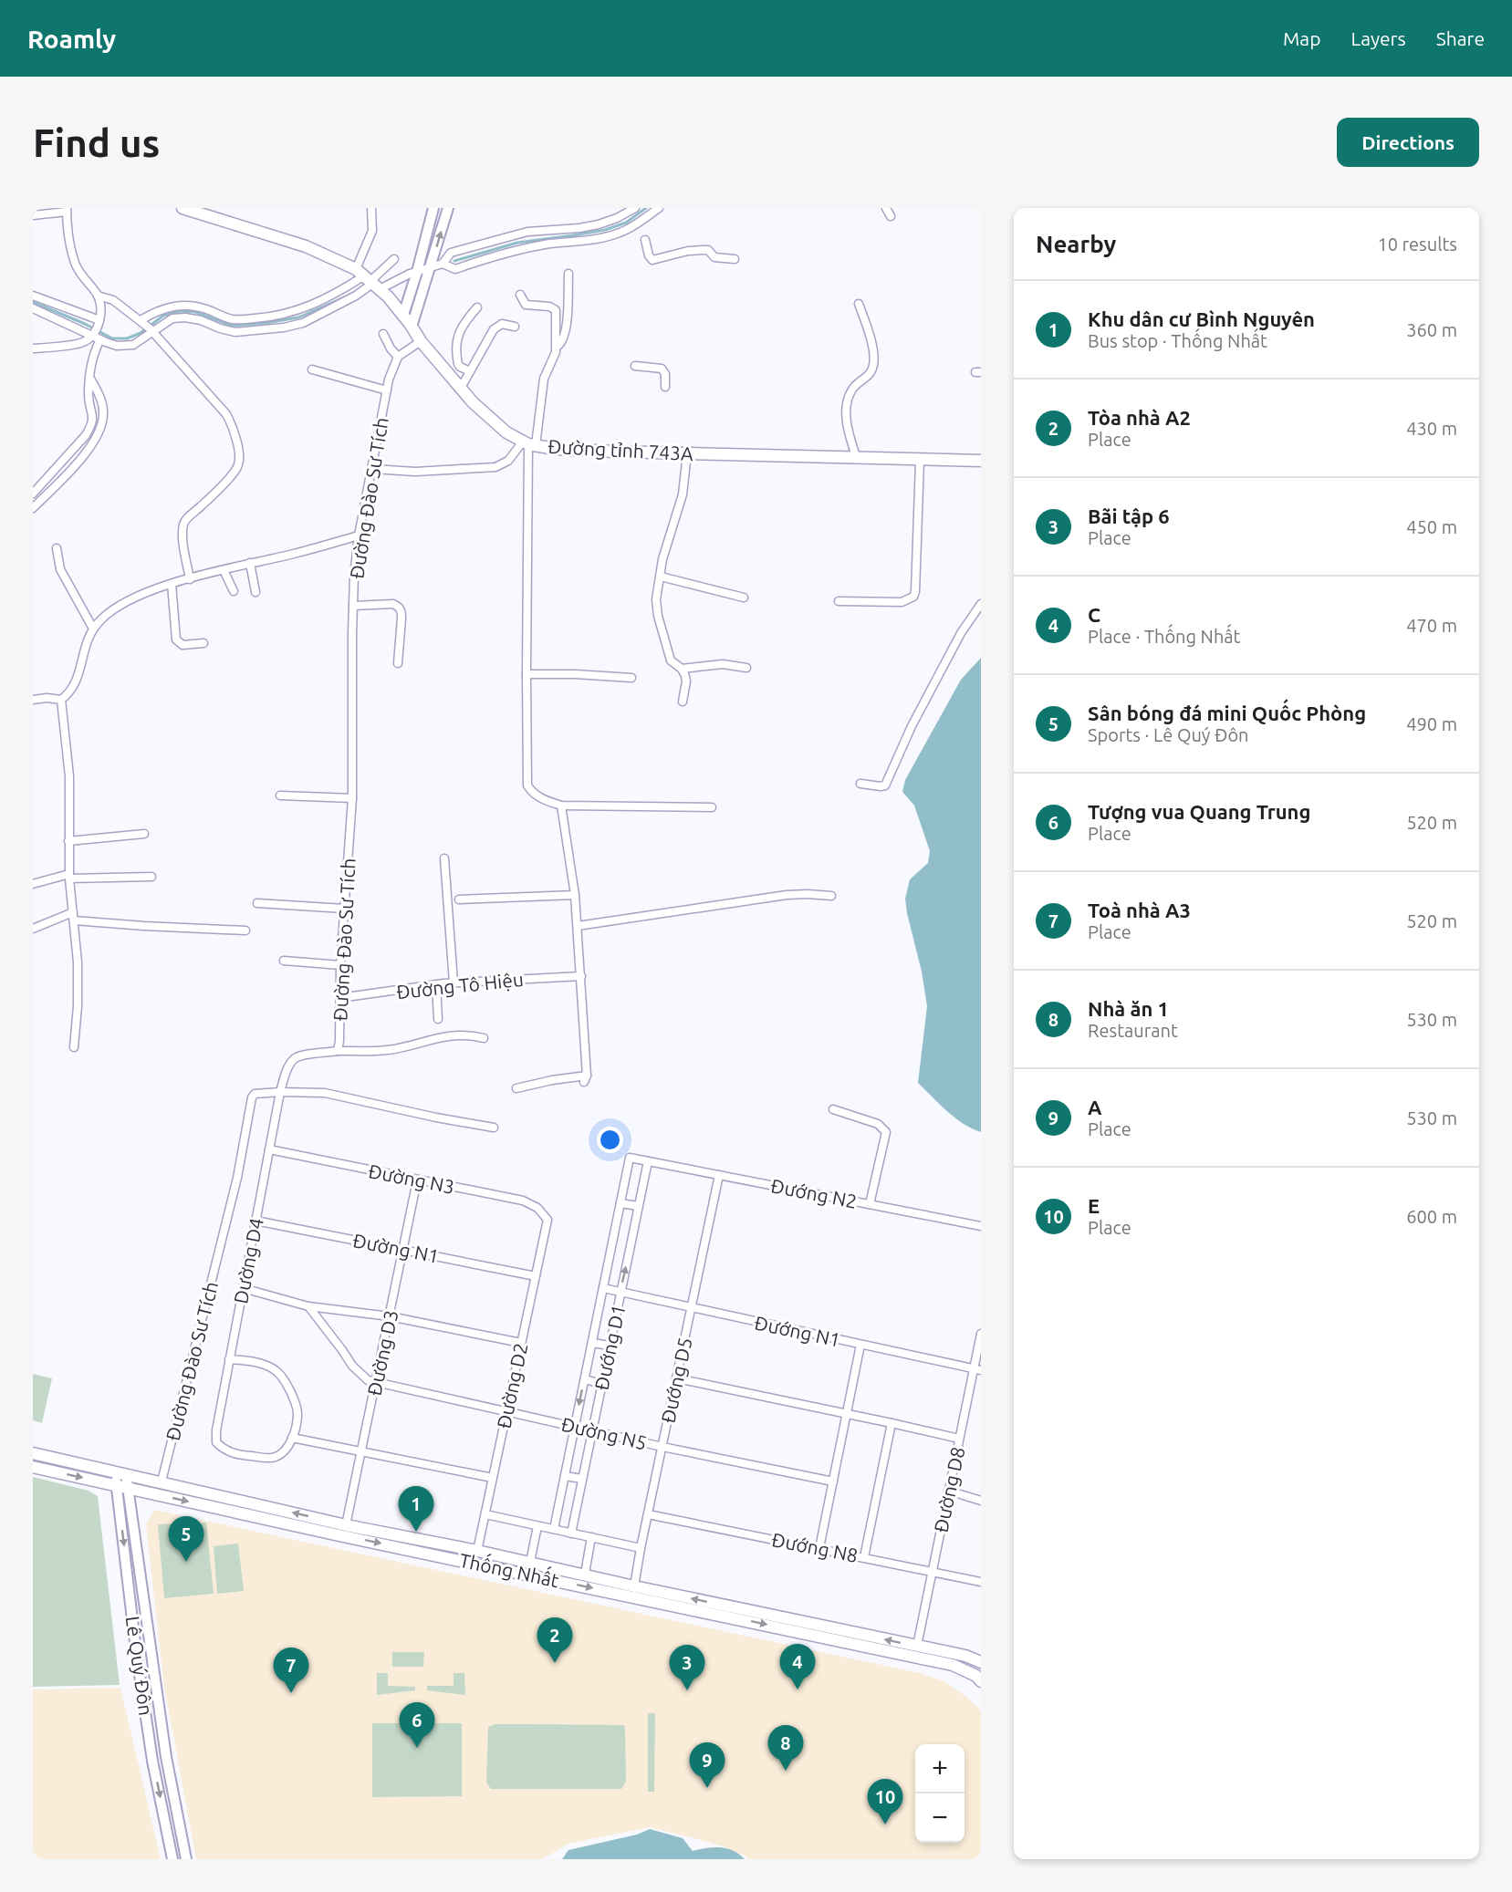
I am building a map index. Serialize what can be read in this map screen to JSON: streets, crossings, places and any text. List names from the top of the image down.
{
  "streets": {
    "main road": ["Đường tỉnh 743A", "Thống Nhất"],
    "street": [
      "Đường Đào Sư Tích",
      "Đường Tô Hiệu",
      "Đường N3",
      "Đướng N2",
      "Đường N1",
      "Dường D4",
      "Đướng N1",
      "Đướng D1",
      "Đường D3",
      "Đướng D5",
      "Đường D2",
      "Đường N5",
      "Đường D8",
      "Đướng N8",
      "Lê Quý Đôn"
    ]
  },
  "crossings": [
    ["Đường Đào Sư Tích", "Đường Tô Hiệu"],
    ["Đường Đào Sư Tích", "Dường D4"],
    ["Đường Đào Sư Tích", "Thống Nhất"],
    ["Đường N3", "Dường D4"],
    ["Đường N3", "Đường D3"],
    ["Đường N3", "Đường D2"],
    ["Đướng N2", "Đướng D1"],
    ["Đướng N2", "Đướng D5"],
    ["Đường N1", "Dường D4"],
    ["Đường N1", "Đường D3"],
    ["Đường N1", "Đường D2"],
    ["Đướng N1", "Đướng D1"],
    ["Đướng N1", "Đướng D5"],
    ["Đướng N1", "Đường D8"],
    ["Đướng D1", "Đường N5"],
    ["Đường D3", "Đường N5"],
    ["Đường D3", "Thống Nhất"],
    ["Đướng D5", "Đường N5"],
    ["Đướng D5", "Đướng N8"],
    ["Đướng D5", "Thống Nhất"],
    ["Đường D2", "Đường N5"],
    ["Đường D2", "Thống Nhất"],
    ["Đường D8", "Đướng N8"],
    ["Đường D8", "Thống Nhất"],
    ["Thống Nhất", "Lê Quý Đôn"]
  ],
  "page": {
    "header": "Roamly",
    "nav": ["Map", "Layers", "Share"],
    "buttons": "Directions",
    "title": "Find us",
    "heading": ["Nearby", "10 results"],
    "list": [
      {
        "mark": "1",
        "name": "Khu dân cư Bình Nguyên",
        "note": "Bus stop · Thống Nhất",
        "value": "360 m"
      },
      {
        "mark": "2",
        "name": "Tòa nhà A2",
        "note": "Place",
        "value": "430 m"
      },
      {
        "mark": "3",
        "name": "Bãi tập 6",
        "note": "Place",
        "value": "450 m"
      },
      {
        "mark": "4",
        "name": "C",
        "note": "Place · Thống Nhất",
        "value": "470 m"
      },
      {
        "mark": "5",
        "name": "Sân bóng đá mini Quốc Phòng",
        "note": "Sports · Lê Quý Đôn",
        "value": "490 m"
      },
      {
        "mark": "6",
        "name": "Tượng vua Quang Trung",
        "note": "Place",
        "value": "520 m"
      },
      {
        "mark": "7",
        "name": "Toà nhà A3",
        "note": "Place",
        "value": "520 m"
      },
      {
        "mark": "8",
        "name": "Nhà ăn 1",
        "note": "Restaurant",
        "value": "530 m"
      },
      {
        "mark": "9",
        "name": "A",
        "note": "Place",
        "value": "530 m"
      },
      {
        "mark": "10",
        "name": "E",
        "note": "Place",
        "value": "600 m"
      }
    ],
    "pins": [
      "1",
      "5",
      "2",
      "4",
      "3",
      "7",
      "6",
      "8",
      "9",
      "10"
    ],
    "map_buttons": ["+", "−"]
  }
}
